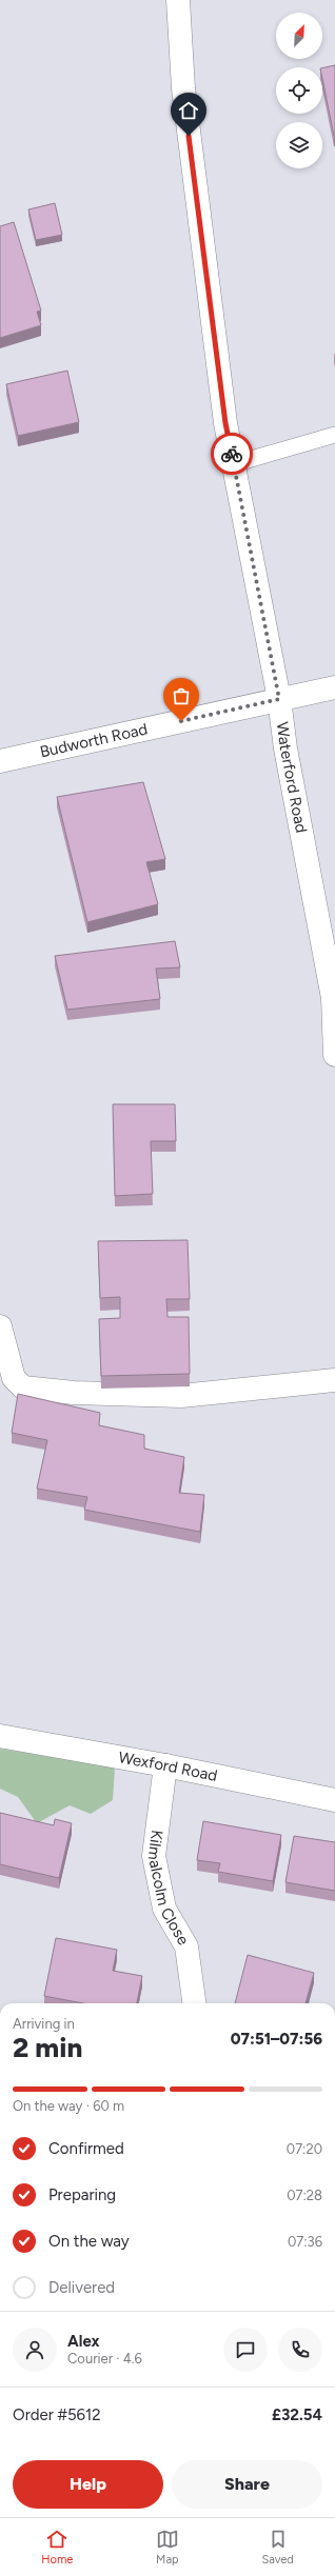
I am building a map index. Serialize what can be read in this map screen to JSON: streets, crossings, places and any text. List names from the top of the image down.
{
  "streets": {
    "street": [
      "Budworth Road",
      "Waterford Road",
      "Wexford Road",
      "Kilmalcolm Close"
    ]
  },
  "crossings": [
    ["Budworth Road", "Waterford Road"],
    ["Wexford Road", "Kilmalcolm Close"]
  ],
  "north": "top right",
  "page": {
    "heading": ["2 min", "Arriving in", "07:51–07:56"],
    "panel": [
      "Alex",
      "Courier · 4.6",
      "Order #5612",
      "£32.54"
    ],
    "bar": "On the way · 60 m",
    "list": [
      ["Confirmed", "07:20"],
      ["Preparing", "07:28"],
      ["On the way", "07:36"],
      "Delivered"
    ],
    "buttons": ["Help", "Share"],
    "tabs": ["Home", "Map", "Saved"]
  }
}
